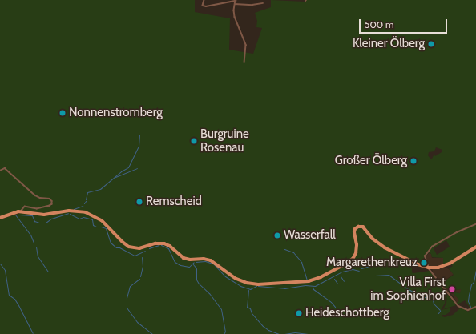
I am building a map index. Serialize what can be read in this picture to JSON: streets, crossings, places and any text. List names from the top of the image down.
{
  "places": [
    "Kleiner Ölberg",
    "Nonnenstromberg",
    "Burgruine Rosenau",
    "Großer Ölberg",
    "Remscheid",
    "Wasserfall",
    "Margarethenkreuz",
    "Villa First im Sophienhof",
    "Heideschottberg"
  ],
  "scale_bar": "500 m"
}
